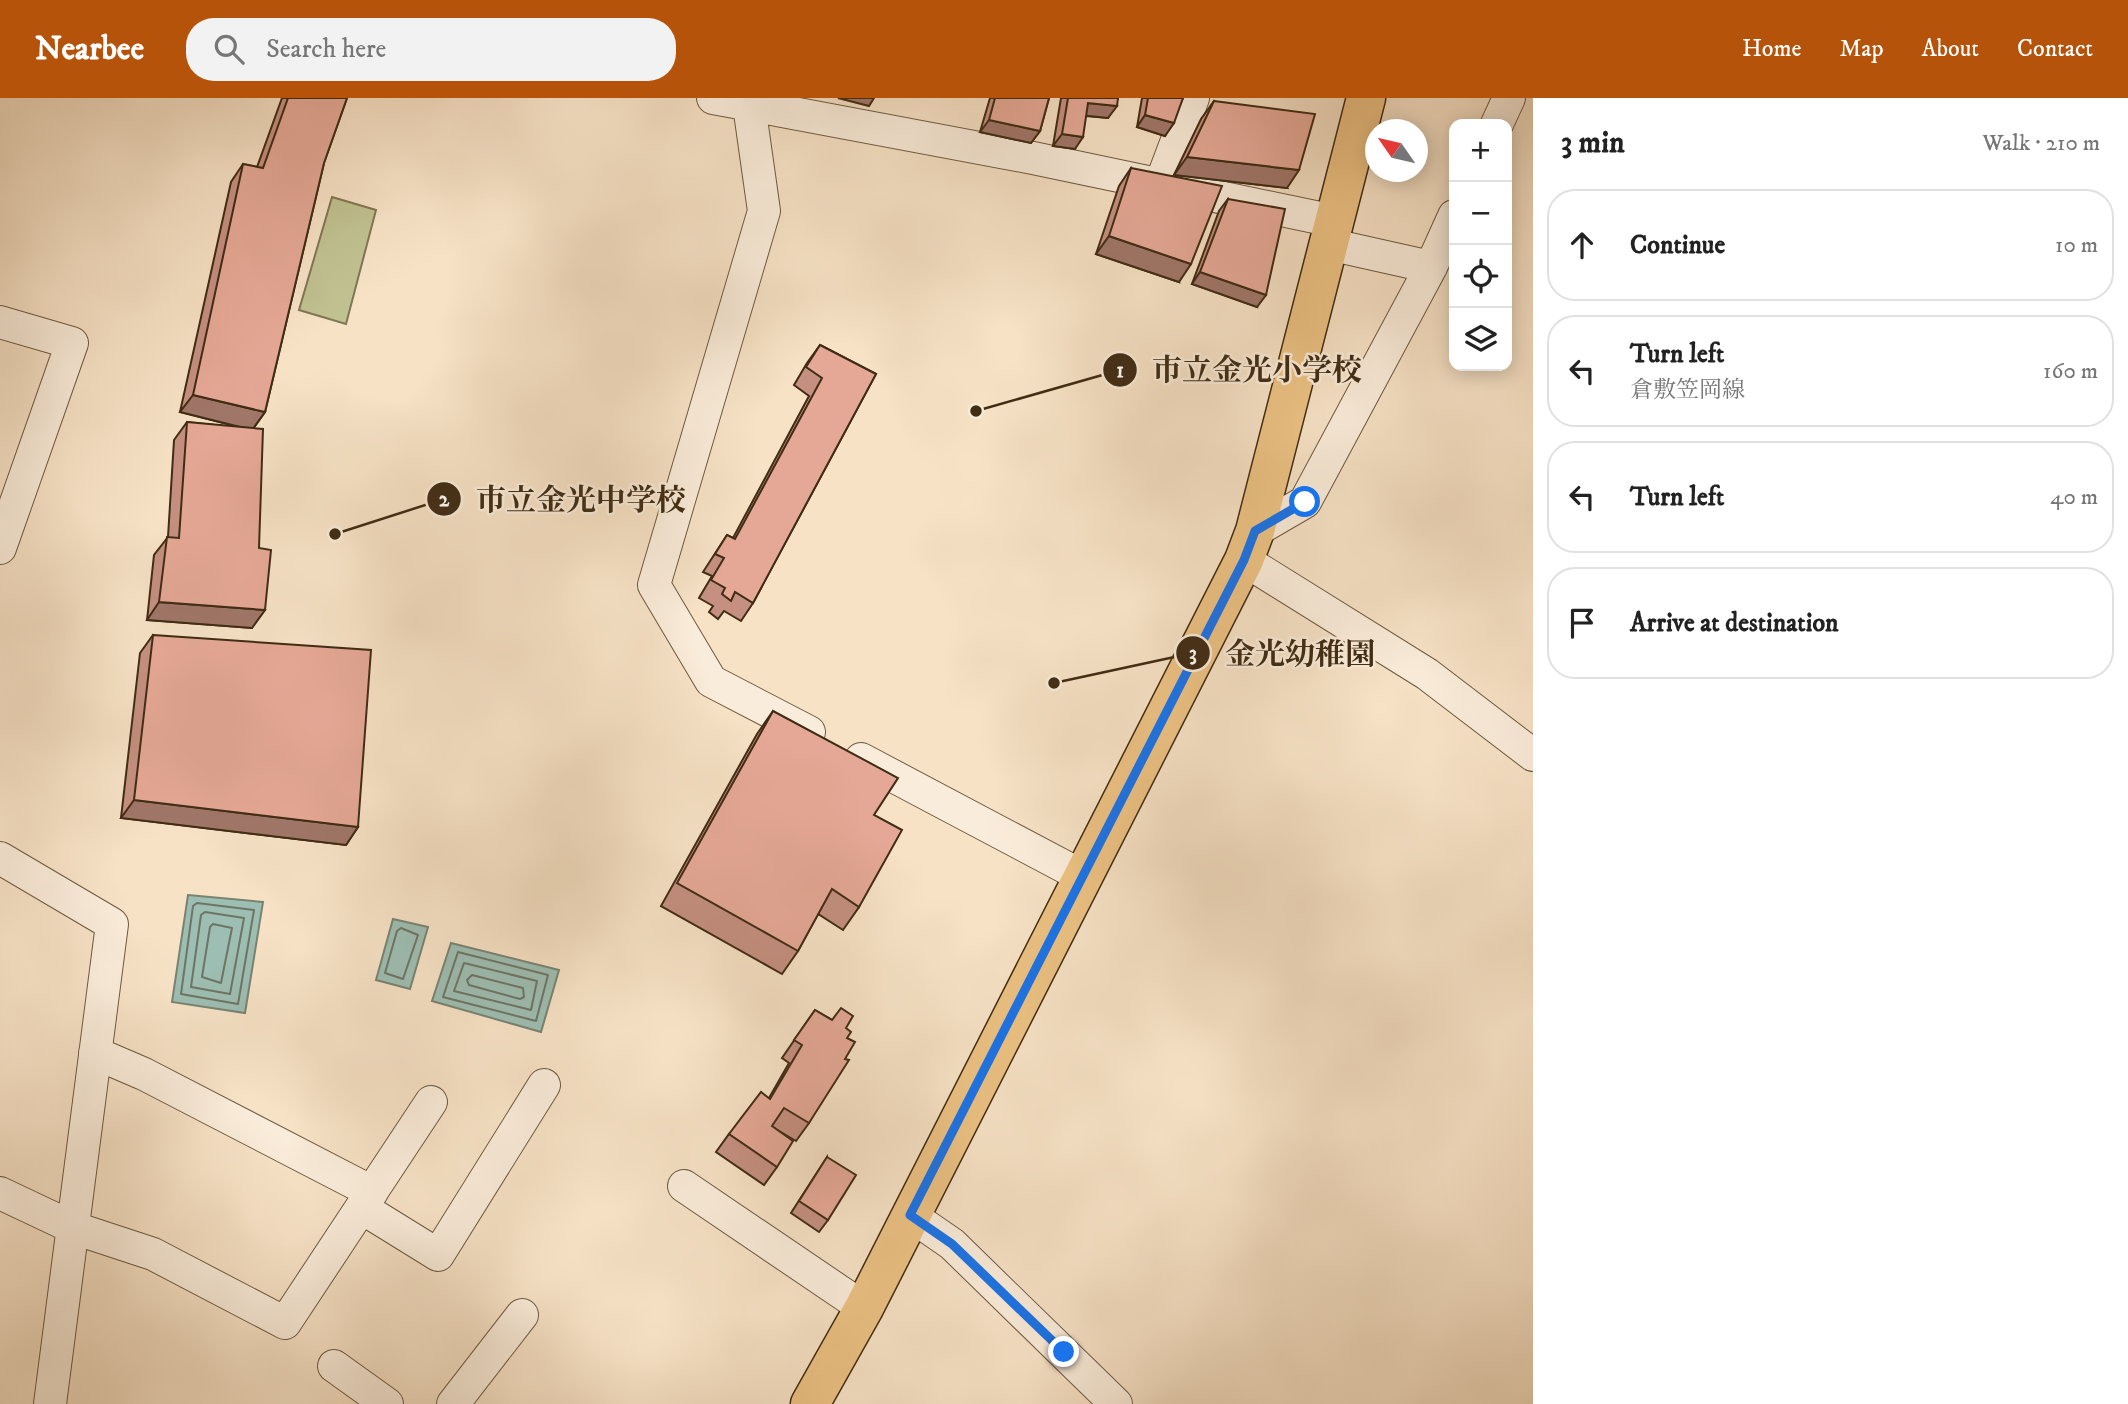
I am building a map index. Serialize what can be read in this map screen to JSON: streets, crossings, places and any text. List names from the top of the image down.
{
  "places": ["市立金光小学校", "市立金光中学校", "金光幼稚園"],
  "north": "top left",
  "page": {
    "header": "Nearbee",
    "search": "Search here",
    "nav": [
      "Home",
      "Map",
      "About",
      "Contact"
    ],
    "heading": ["3 min", "Walk · 210 m"],
    "map_buttons": ["+", "−"],
    "list": [
      ["Continue", "10 m"],
      ["Turn left", "倉敷笠岡線", "160 m"],
      ["Turn left", "40 m"],
      "Arrive at destination"
    ]
  }
}
